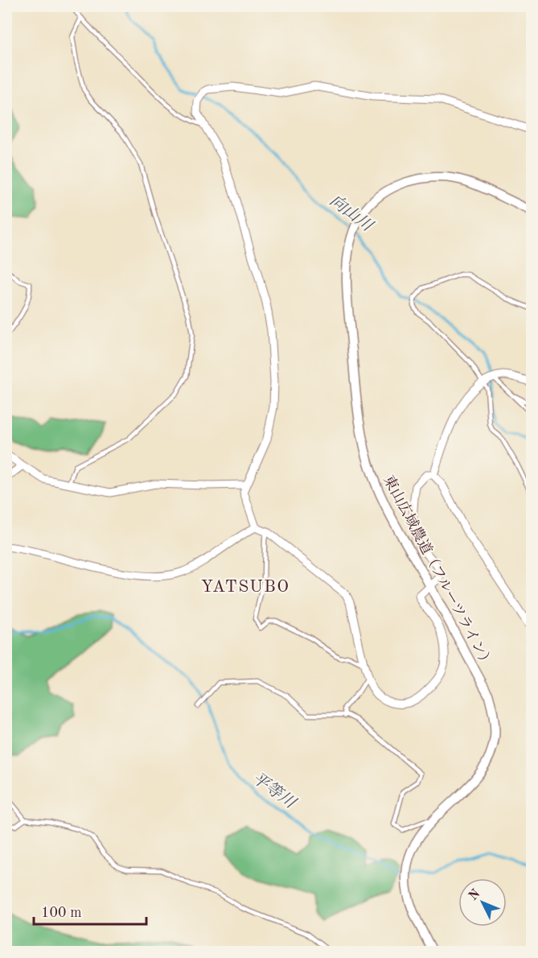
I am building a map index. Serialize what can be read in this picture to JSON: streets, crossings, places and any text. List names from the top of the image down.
{
  "streets": {
    "street": ["東山広域農道（フルーツライン）"]
  },
  "districts": ["YATSUBO"],
  "water": ["向山川", "平等川"],
  "scale_bar": "100 m",
  "north": "top left"
}
